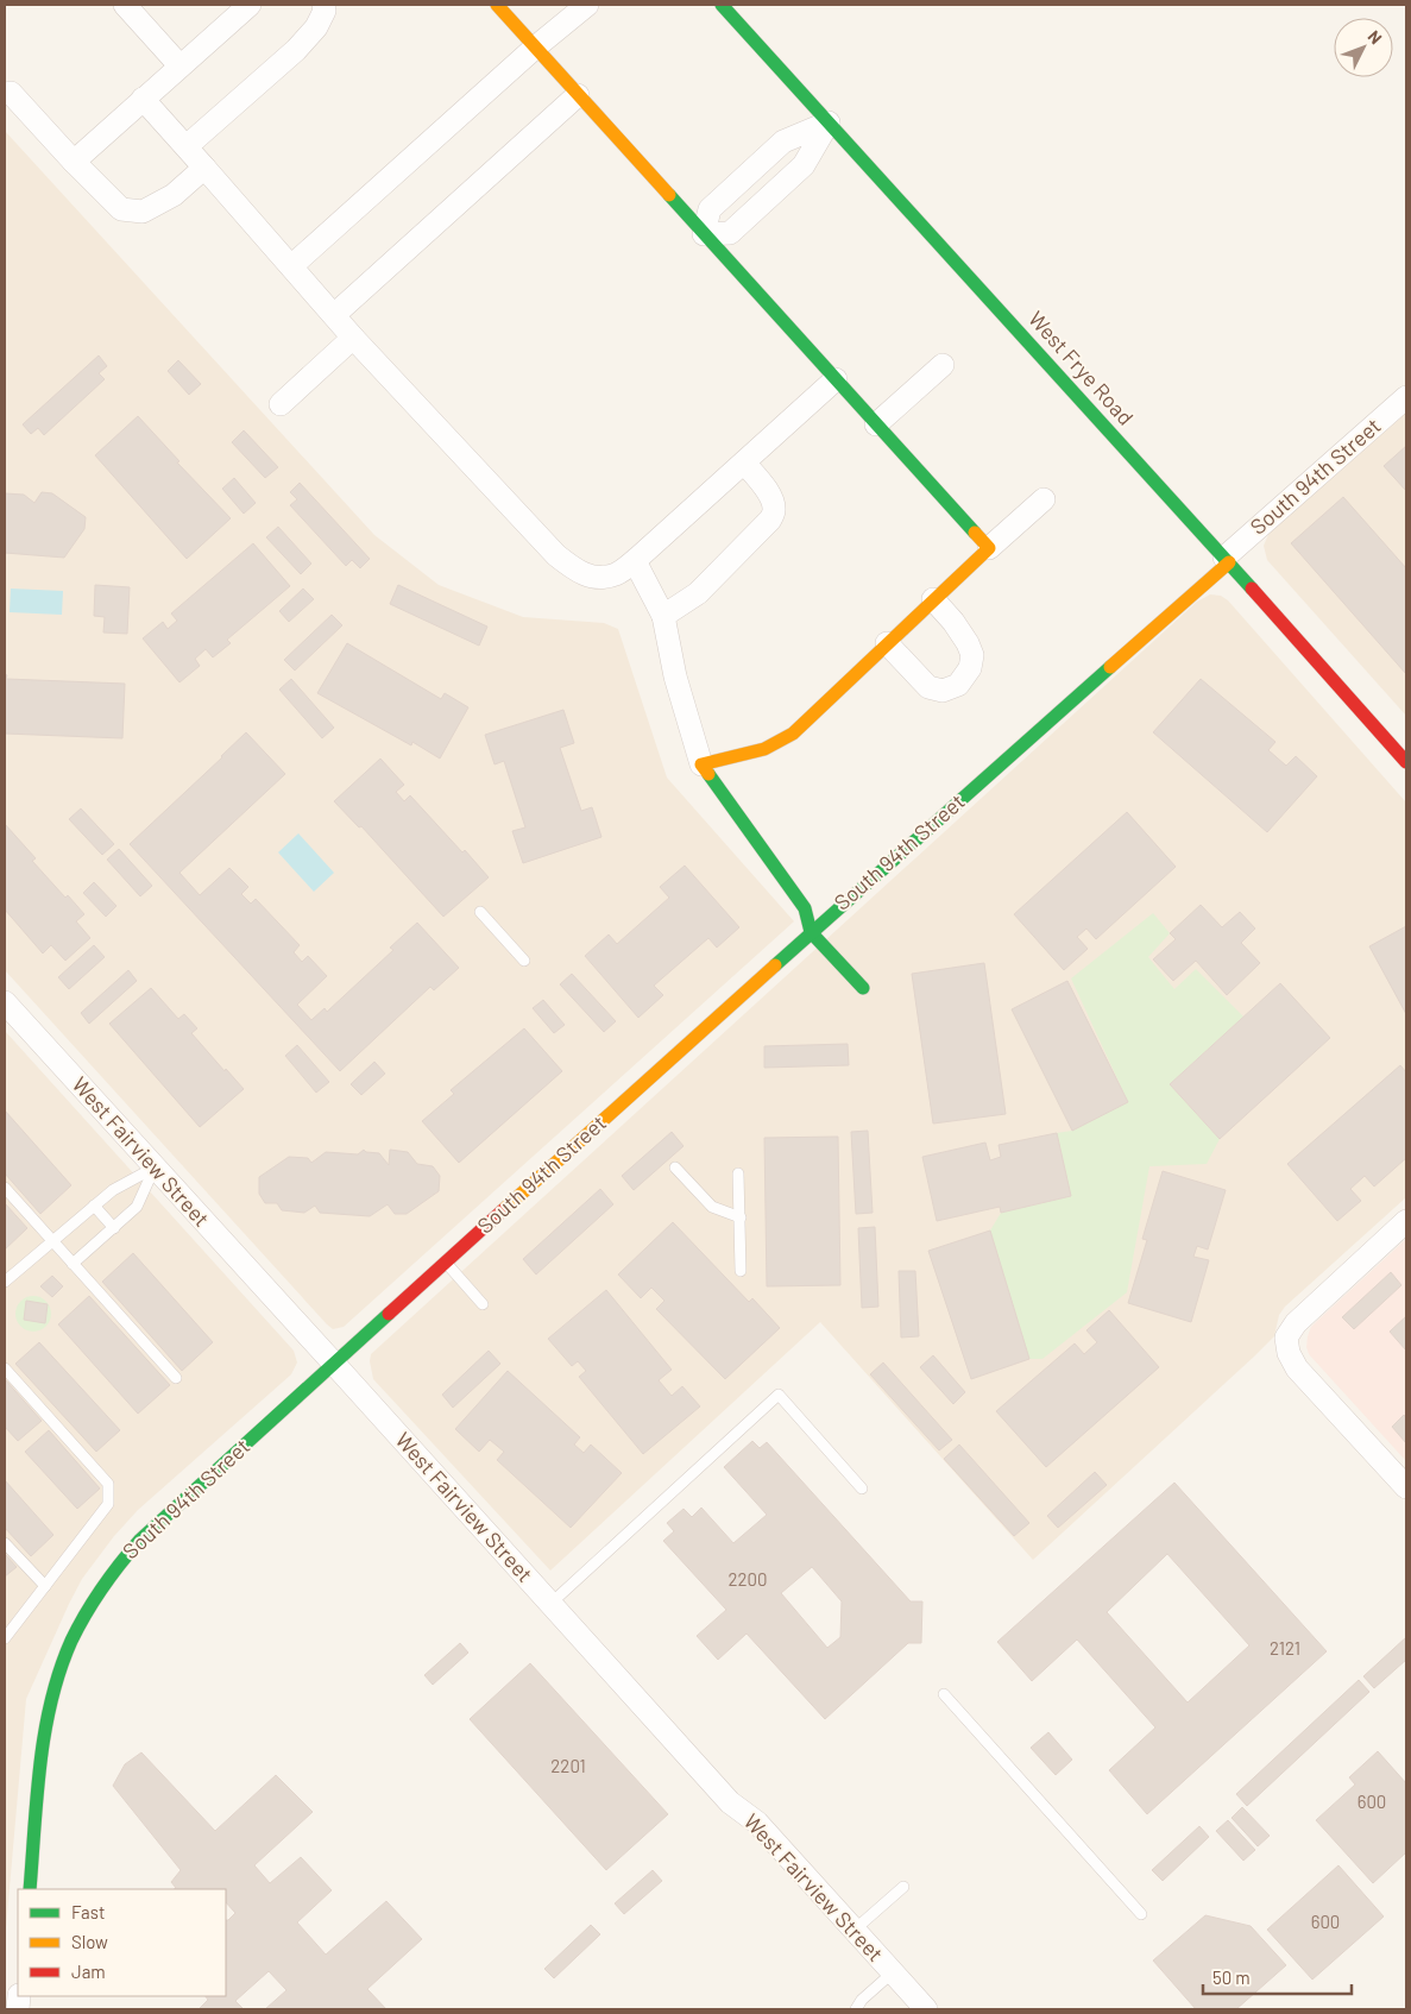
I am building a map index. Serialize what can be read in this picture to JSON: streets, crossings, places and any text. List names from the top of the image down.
{
  "streets": {
    "street": ["West Frye Road", "South 94th Street", "West Fairview Street"]
  },
  "crossings": [
    ["West Frye Road", "South 94th Street"],
    ["South 94th Street", "West Fairview Street"]
  ],
  "house_numbers": [
    "2200",
    "2121",
    "2201",
    "600",
    "600"
  ],
  "legend": ["Fast", "Slow", "Jam"],
  "scale_bar": "50 m",
  "north": "top right"
}
